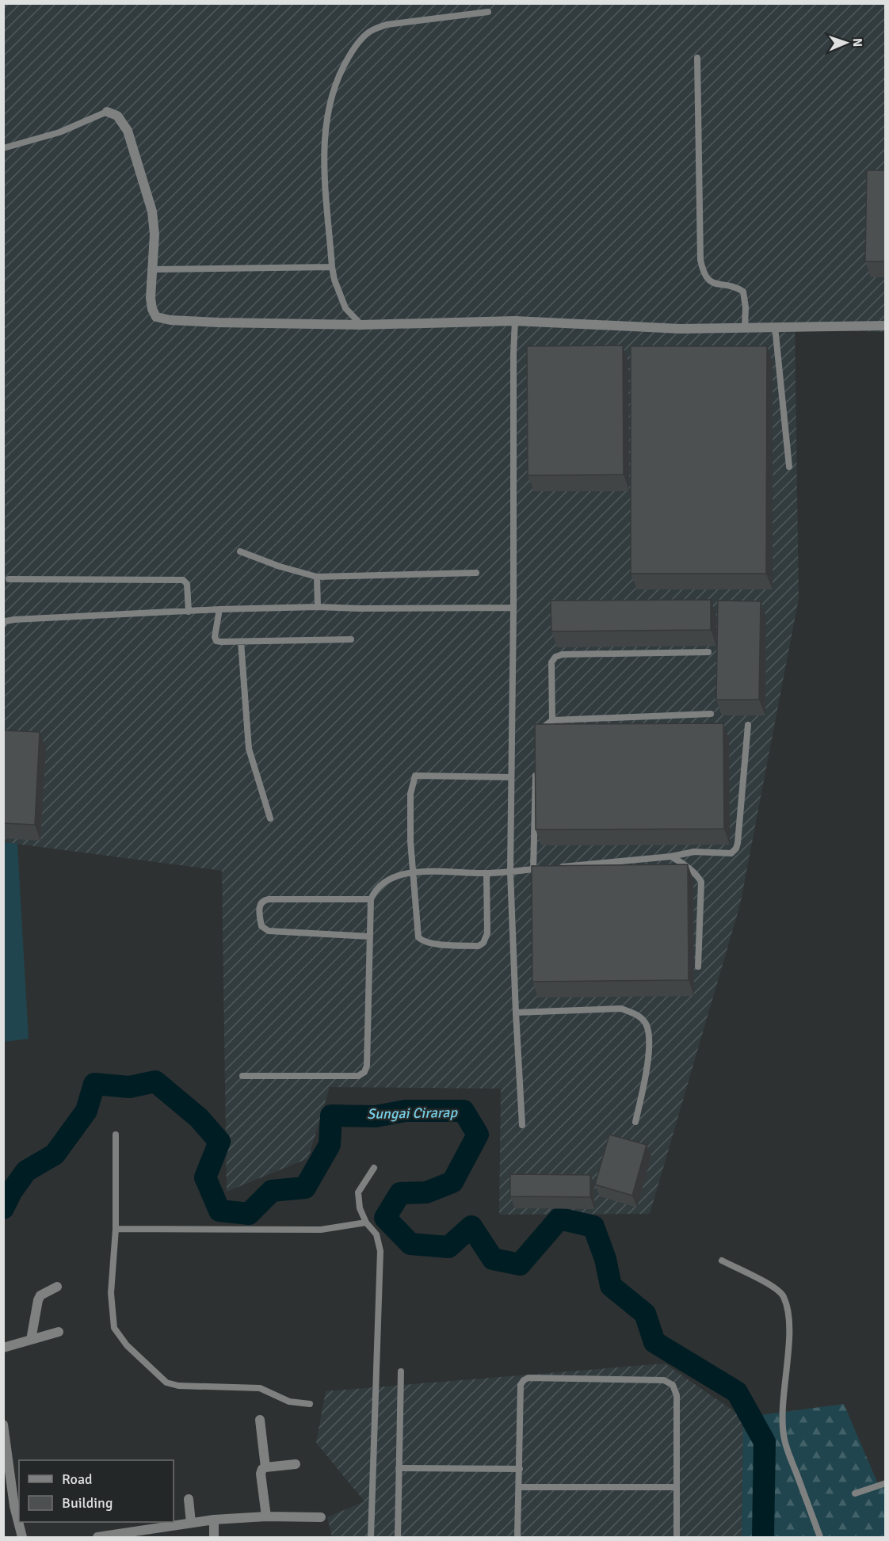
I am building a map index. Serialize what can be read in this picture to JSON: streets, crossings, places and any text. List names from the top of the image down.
{
  "water": ["Sungai Cirarap"],
  "legend": ["Road", "Building"],
  "north": "right"
}
